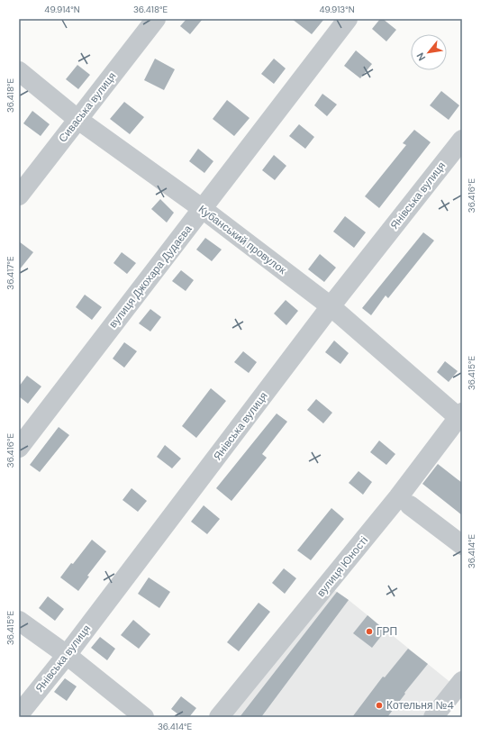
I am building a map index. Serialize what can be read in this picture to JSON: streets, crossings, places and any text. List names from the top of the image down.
{
  "streets": {
    "street": [
      "Сиваська вулиця",
      "Янівська вулиця",
      "Кубанський провулок",
      "вулиця Джохара Дудаєва",
      "вулиця Юності"
    ]
  },
  "crossings": [
    ["Сиваська вулиця", "Кубанський провулок"],
    ["Янівська вулиця", "Кубанський провулок"],
    ["Кубанський провулок", "вулиця Джохара Дудаєва"],
    ["Кубанський провулок", "вулиця Юності"]
  ],
  "places": ["ГРП", "Котельня №4"],
  "north": "bottom left",
  "coordinates": [
    "49.914°N",
    "36.418°E",
    "49.913°N",
    "36.416°E",
    "36.417°E",
    "36.415°E",
    "36.414°E"
  ]
}
